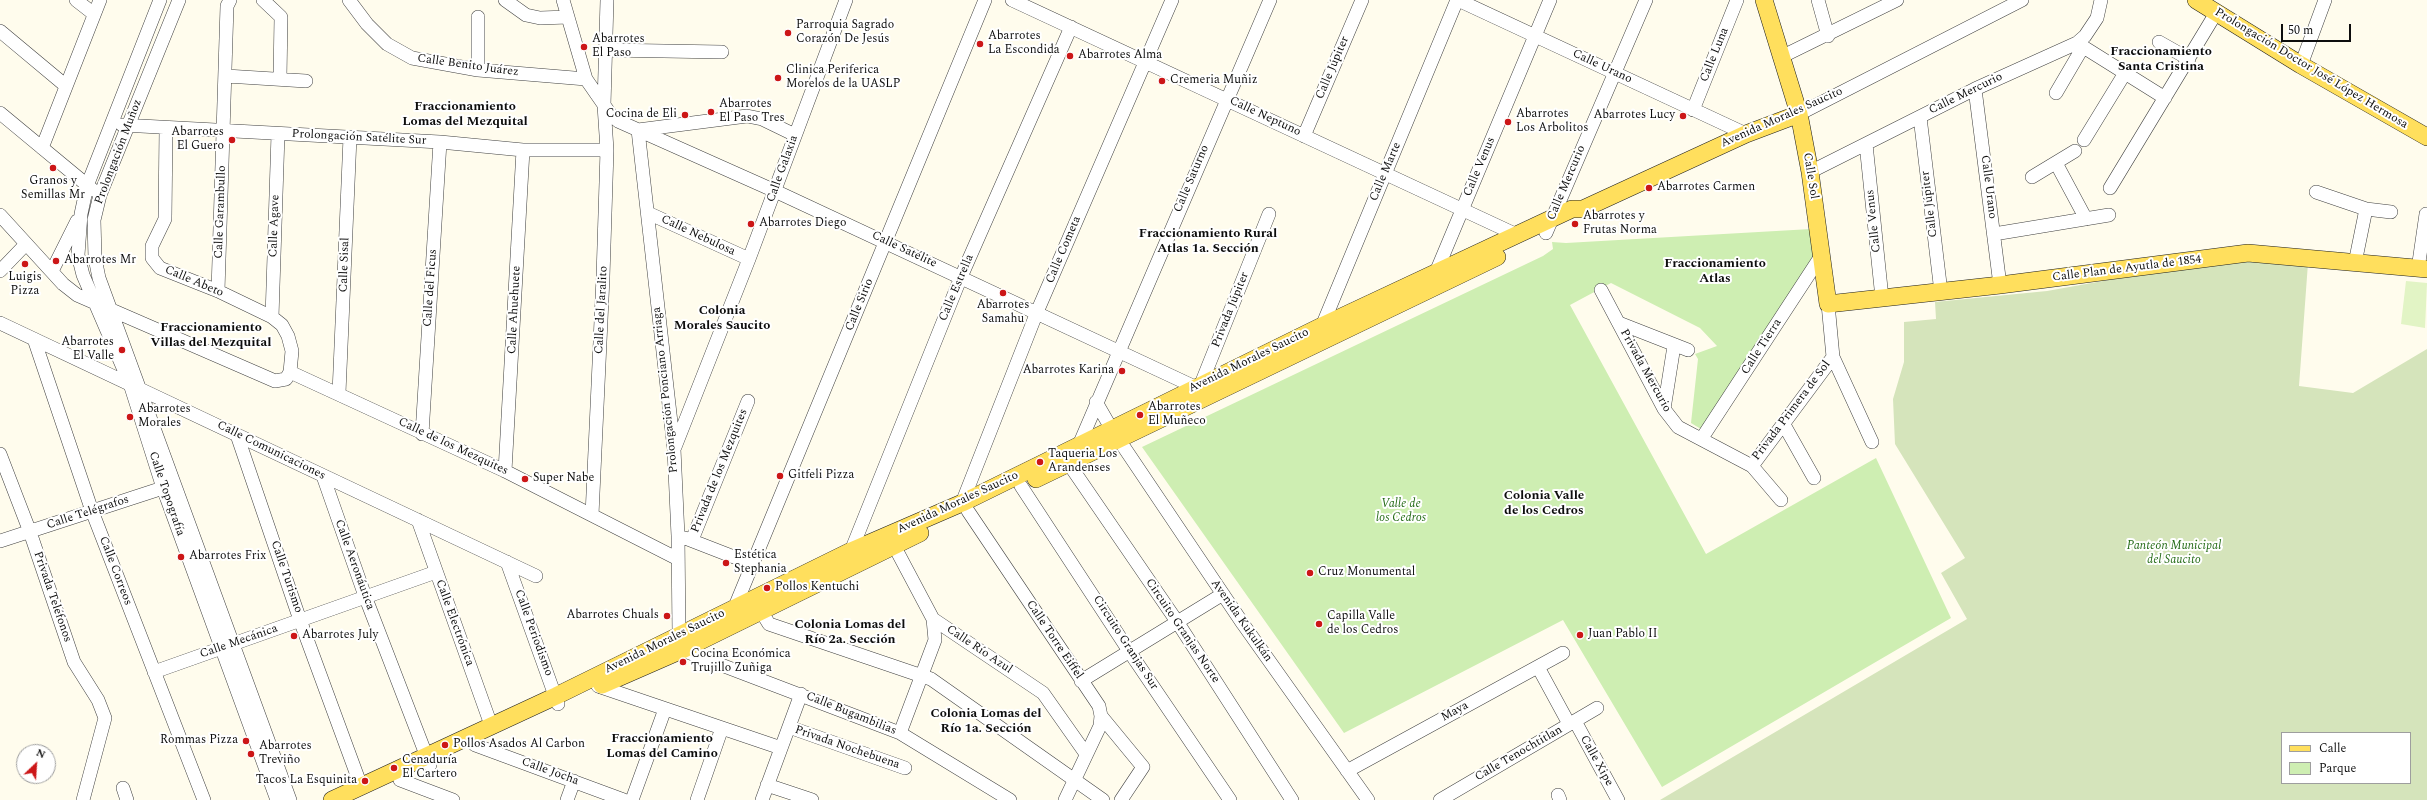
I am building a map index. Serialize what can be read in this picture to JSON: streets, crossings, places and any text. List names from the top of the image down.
{
  "streets": {
    "main road": [
      "Prolongación Doctor José López Hermosa",
      "Avenida Morales Saucito",
      "Calle Sol",
      "Calle Plan de Ayutla de 1854"
    ],
    "street": [
      "Calle Luna",
      "Calle Benito Juárez",
      "Calle Urano",
      "Calle Júpiter",
      "Calle Mercurio",
      "Calle Neptuno",
      "Prolongación Satélite Sur",
      "Prolongación Muñoz",
      "Calle Venus",
      "Calle Galaxia",
      "Calle Marte",
      "Calle Saturno",
      "Calle Garambullo",
      "Calle Agave",
      "Calle Nebulosa",
      "Calle Satélite",
      "Calle Cometa",
      "Calle Sisal",
      "Calle Abeto",
      "Calle del Ficus",
      "Calle Estrella",
      "Calle Sirio",
      "Calle Ahuehuete",
      "Calle del Jaralito",
      "Privada Júpiter",
      "Calle Tierra",
      "Privada Mercurio",
      "Prolongación Ponciano Arriaga",
      "Privada Primera de Sol",
      "Calle de los Mezquites",
      "Calle Comunicaciones",
      "Privada de los Mezquites",
      "Calle Topografía",
      "Calle Telégrafos",
      "Calle Aeronáutica",
      "Calle Correos",
      "Calle Turismo",
      "Privada Teléfonos",
      "Avenida Kukulkán",
      "Calle Electrónica",
      "Circuito Granjas Norte",
      "Calle Periodismo",
      "Calle Torre Eiffel",
      "Calle Mecánica",
      "Circuito Granjas Sur",
      "Calle Río Azul",
      "Maya",
      "Calle Bugambilias",
      "Privada Nochebuena",
      "Calle Tenochtitlan",
      "Calle Xipe",
      "Calle Jocha"
    ]
  },
  "crossings": [
    ["Calle Luna", "Calle Urano"],
    ["Calle Benito Juárez", "Calle Satélite"],
    ["Calle Urano", "Calle Mercurio"],
    ["Calle Urano", "Avenida Morales Saucito"],
    ["Calle Urano", "Calle Venus"],
    ["Calle Urano", "Calle Marte"],
    ["Calle Urano", "Calle Plan de Ayutla de 1854"],
    ["Calle Júpiter", "Calle Mercurio"],
    ["Calle Júpiter", "Calle Neptuno"],
    ["Calle Júpiter", "Calle Plan de Ayutla de 1854"],
    ["Calle Mercurio", "Avenida Morales Saucito"],
    ["Calle Mercurio", "Calle Venus"],
    ["Calle Mercurio", "Calle Sol"],
    ["Calle Neptuno", "Avenida Morales Saucito"],
    ["Calle Neptuno", "Calle Venus"],
    ["Calle Neptuno", "Calle Marte"],
    ["Calle Neptuno", "Calle Saturno"],
    ["Calle Neptuno", "Calle Cometa"],
    ["Calle Neptuno", "Calle Estrella"],
    ["Avenida Morales Saucito", "Calle Venus"],
    ["Avenida Morales Saucito", "Calle Marte"],
    ["Avenida Morales Saucito", "Calle Sol"],
    ["Avenida Morales Saucito", "Calle Saturno"],
    ["Avenida Morales Saucito", "Calle Satélite"],
    ["Avenida Morales Saucito", "Calle Cometa"],
    ["Avenida Morales Saucito", "Calle Estrella"],
    ["Avenida Morales Saucito", "Calle Sirio"],
    ["Avenida Morales Saucito", "Privada Júpiter"],
    ["Avenida Morales Saucito", "Prolongación Ponciano Arriaga"],
    ["Avenida Morales Saucito", "Calle Aeronáutica"],
    ["Avenida Morales Saucito", "Calle Turismo"],
    ["Avenida Morales Saucito", "Avenida Kukulkán"],
    ["Avenida Morales Saucito", "Calle Electrónica"],
    ["Avenida Morales Saucito", "Circuito Granjas Norte"],
    ["Avenida Morales Saucito", "Calle Periodismo"],
    ["Avenida Morales Saucito", "Calle Torre Eiffel"],
    ["Avenida Morales Saucito", "Circuito Granjas Sur"],
    ["Avenida Morales Saucito", "Calle Río Azul"],
    ["Avenida Morales Saucito", "Calle Bugambilias"],
    ["Avenida Morales Saucito", "Calle Jocha"],
    ["Prolongación Satélite Sur", "Prolongación Muñoz"],
    ["Prolongación Satélite Sur", "Calle Garambullo"],
    ["Prolongación Satélite Sur", "Calle Agave"],
    ["Prolongación Satélite Sur", "Calle Sisal"],
    ["Prolongación Satélite Sur", "Calle Abeto"],
    ["Prolongación Satélite Sur", "Calle del Ficus"],
    ["Prolongación Satélite Sur", "Calle Ahuehuete"],
    ["Prolongación Satélite Sur", "Calle del Jaralito"],
    ["Prolongación Muñoz", "Calle Topografía"],
    ["Calle Venus", "Calle Plan de Ayutla de 1854"],
    ["Calle Galaxia", "Calle Nebulosa"],
    ["Calle Galaxia", "Calle Satélite"],
    ["Calle Galaxia", "Prolongación Ponciano Arriaga"],
    ["Calle Sol", "Calle Plan de Ayutla de 1854"],
    ["Calle Sol", "Calle Tierra"],
    ["Calle Sol", "Privada Primera de Sol"],
    ["Calle Saturno", "Calle Satélite"],
    ["Calle Garambullo", "Calle Abeto"],
    ["Calle Agave", "Calle Abeto"],
    ["Calle Nebulosa", "Prolongación Ponciano Arriaga"],
    ["Calle Satélite", "Calle Cometa"],
    ["Calle Satélite", "Calle Estrella"],
    ["Calle Satélite", "Calle Sirio"],
    ["Calle Satélite", "Calle del Jaralito"],
    ["Calle Satélite", "Privada Júpiter"],
    ["Calle Satélite", "Prolongación Ponciano Arriaga"],
    ["Calle Cometa", "Calle Torre Eiffel"],
    ["Calle Sisal", "Calle de los Mezquites"],
    ["Calle del Ficus", "Calle de los Mezquites"],
    ["Calle Ahuehuete", "Calle de los Mezquites"],
    ["Calle del Jaralito", "Calle de los Mezquites"],
    ["Calle Tierra", "Privada Mercurio"],
    ["Privada Mercurio", "Privada Primera de Sol"],
    ["Prolongación Ponciano Arriaga", "Calle de los Mezquites"],
    ["Prolongación Ponciano Arriaga", "Calle Bugambilias"],
    ["Calle Comunicaciones", "Calle Topografía"],
    ["Calle Comunicaciones", "Calle Aeronáutica"],
    ["Calle Comunicaciones", "Calle Correos"],
    ["Calle Comunicaciones", "Calle Turismo"],
    ["Calle Comunicaciones", "Calle Electrónica"],
    ["Calle Comunicaciones", "Calle Periodismo"],
    ["Calle Topografía", "Calle Telégrafos"],
    ["Calle Topografía", "Calle Mecánica"],
    ["Calle Telégrafos", "Calle Correos"],
    ["Calle Telégrafos", "Privada Teléfonos"],
    ["Calle Aeronáutica", "Calle Mecánica"],
    ["Calle Correos", "Calle Mecánica"],
    ["Calle Turismo", "Calle Mecánica"],
    ["Avenida Kukulkán", "Maya"],
    ["Calle Electrónica", "Calle Mecánica"],
    ["Maya", "Calle Xipe"],
    ["Calle Tenochtitlan", "Calle Xipe"]
  ],
  "districts": [
    "Fraccionamiento Santa Cristina",
    "Fraccionamiento Lomas del Mezquital",
    "Fraccionamiento Rural Atlas 1a. Sección",
    "Fraccionamiento Atlas",
    "Colonia Morales Saucito",
    "Fraccionamiento Villas del Mezquital",
    "Colonia Valle de los Cedros",
    "Colonia Lomas del Río 2a. Sección",
    "Colonia Lomas del Río 1a. Sección",
    "Fraccionamiento Lomas del Camino"
  ],
  "parks": ["Valle de los Cedros", "Panteón Municipal del Saucito"],
  "places": [
    "Parroquia Sagrado Corazón De Jesús",
    "Abarrotes La Escondida",
    "Abarrotes El Paso",
    "Abarrotes Alma",
    "Clinica Periferica Morelos de la UASLP",
    "Cremeria Muñiz",
    "Abarrotes El Paso Tres",
    "Cocina de Eli",
    "Abarrotes Lucy",
    "Abarrotes Los Arbolitos",
    "Abarrotes El Guero",
    "Granos y Semillas Mr",
    "Abarrotes Carmen",
    "Abarrotes Diego",
    "Abarrotes y Frutas Norma",
    "Abarrotes Mr",
    "Luigis Pizza",
    "Abarrotes Samahu",
    "Abarrotes El Valle",
    "Abarrotes Karina",
    "Abarrotes El Muñeco",
    "Abarrotes Morales",
    "Taqueria Los Arandenses",
    "Gitfeli Pizza",
    "Super Nabe",
    "Abarrotes Frix",
    "Estética Stephania",
    "Cruz Monumental",
    "Pollos Kentuchi",
    "Abarrotes Chuals",
    "Capilla Valle de los Cedros",
    "Juan Pablo II",
    "Abarrotes July",
    "Cocina Económica Trujillo Zuñiga",
    "Rommas Pizza",
    "Pollos Asados Al Carbon",
    "Abarrotes Treviño",
    "Cenaduría El Cartero",
    "Tacos La Esquinita"
  ],
  "legend": ["Calle", "Parque"],
  "scale_bar": "50 m",
  "north": "top right"
}
